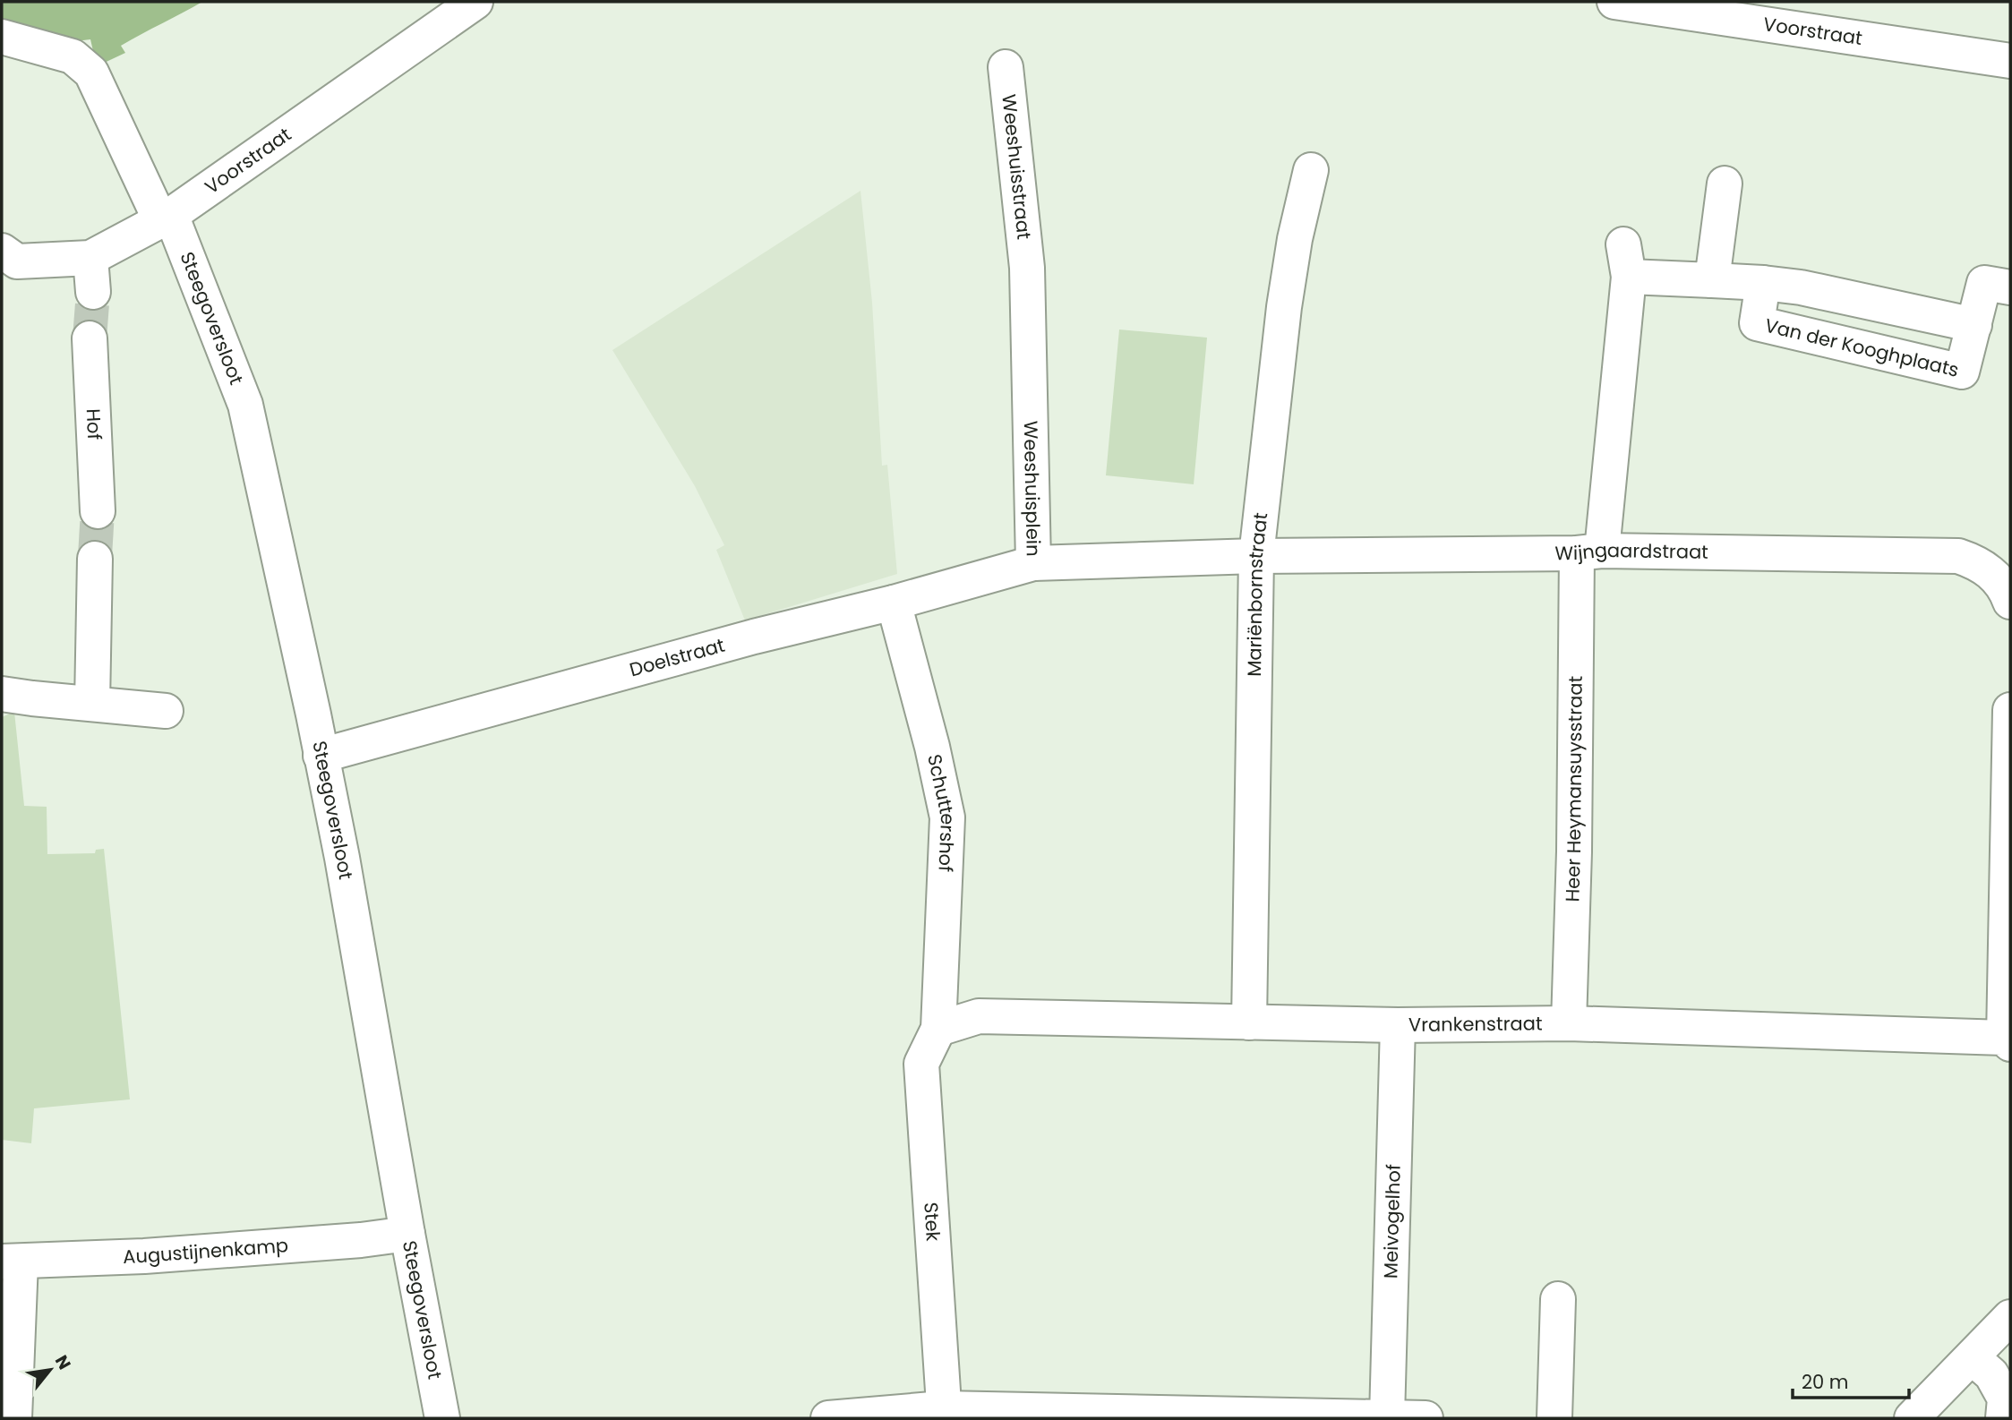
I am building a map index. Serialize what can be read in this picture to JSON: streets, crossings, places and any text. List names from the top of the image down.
{
  "streets": {
    "street": [
      "Voorstraat",
      "Weeshuisstraat",
      "Steegoversloot",
      "Van der Kooghplaats",
      "Hof",
      "Weeshuisplein",
      "Wijngaardstraat",
      "Mariënbornstraat",
      "Doelstraat",
      "Heer Heymansuysstraat",
      "Schuttershof",
      "Vrankenstraat",
      "Meivogelhof",
      "Stek",
      "Augustijnenkamp"
    ]
  },
  "crossings": [
    ["Voorstraat", "Steegoversloot"],
    ["Weeshuisstraat", "Weeshuisplein"],
    ["Steegoversloot", "Doelstraat"],
    ["Steegoversloot", "Augustijnenkamp"],
    ["Weeshuisplein", "Wijngaardstraat"],
    ["Weeshuisplein", "Mariënbornstraat"],
    ["Weeshuisplein", "Doelstraat"],
    ["Wijngaardstraat", "Mariënbornstraat"],
    ["Wijngaardstraat", "Heer Heymansuysstraat"],
    ["Mariënbornstraat", "Vrankenstraat"],
    ["Doelstraat", "Schuttershof"],
    ["Heer Heymansuysstraat", "Vrankenstraat"],
    ["Schuttershof", "Vrankenstraat"],
    ["Schuttershof", "Stek"],
    ["Vrankenstraat", "Meivogelhof"],
    ["Vrankenstraat", "Stek"]
  ],
  "scale_bar": "20 m",
  "north": "top right"
}
